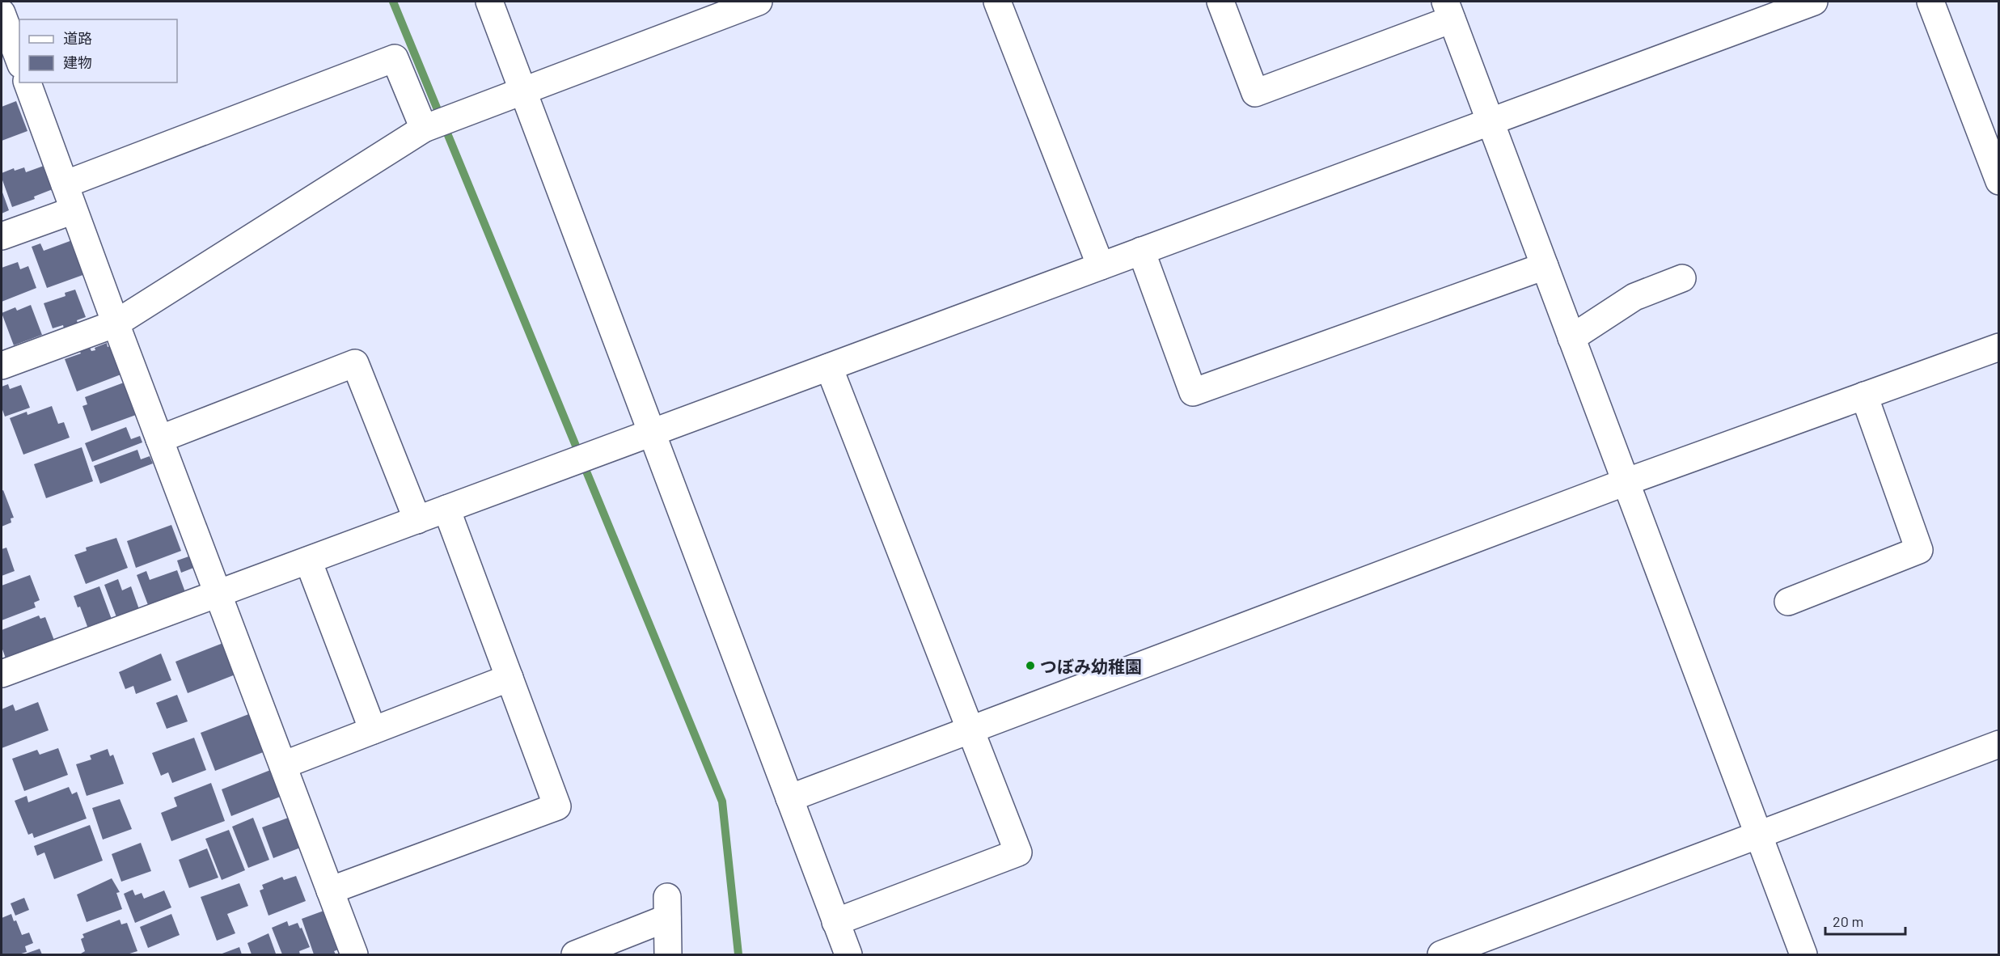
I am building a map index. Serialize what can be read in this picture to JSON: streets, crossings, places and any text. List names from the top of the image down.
{
  "places": ["つぼみ幼稚園"],
  "legend": ["道路", "建物"],
  "scale_bar": "20 m"
}
